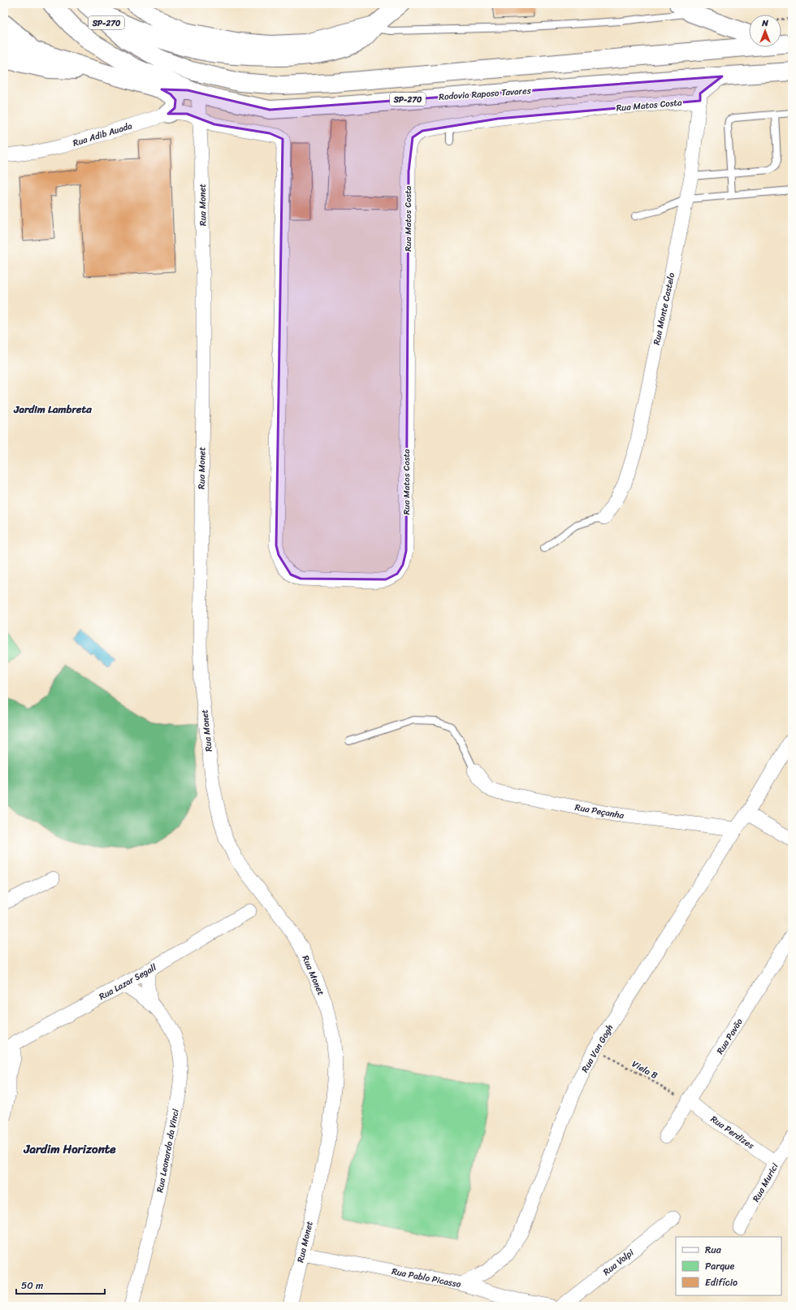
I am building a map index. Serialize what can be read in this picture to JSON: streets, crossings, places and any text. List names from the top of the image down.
{
  "streets": {
    "main road": ["SP-270", "Rodovia Raposo Tavares"],
    "street": [
      "Rua Matos Costa",
      "Rua Adib Auada",
      "Rua Monet",
      "Rua Monte Castelo",
      "Rua Peçanha",
      "Rua Lazar Segall",
      "Rua Pavão",
      "Rua Van Gogh",
      "Rua Perdizes",
      "Rua Leonardo da Vinci",
      "Rua Murici",
      "Rua Volpi",
      "Rua Pablo Picasso"
    ],
    "path": ["Viela B"]
  },
  "crossings": [
    ["Rodovia Raposo Tavares", "Rua Monet"],
    ["Rua Matos Costa", "Rua Adib Auada"],
    ["Rua Matos Costa", "Rua Monte Castelo"],
    ["Rua Adib Auada", "Rua Monet"],
    ["Rua Monet", "Rua Pablo Picasso"],
    ["Rua Peçanha", "Rua Van Gogh"],
    ["Rua Lazar Segall", "Rua Leonardo da Vinci"],
    ["Rua Pavão", "Viela B"],
    ["Rua Pavão", "Rua Perdizes"],
    ["Rua Van Gogh", "Viela B"],
    ["Rua Van Gogh", "Rua Pablo Picasso"],
    ["Viela B", "Rua Perdizes"],
    ["Rua Perdizes", "Rua Murici"]
  ],
  "districts": ["Jardim Lambreta", "Jardim Horizonte"],
  "legend": ["Rua", "Parque", "Edifício"],
  "scale_bar": "50 m",
  "north": "top"
}
